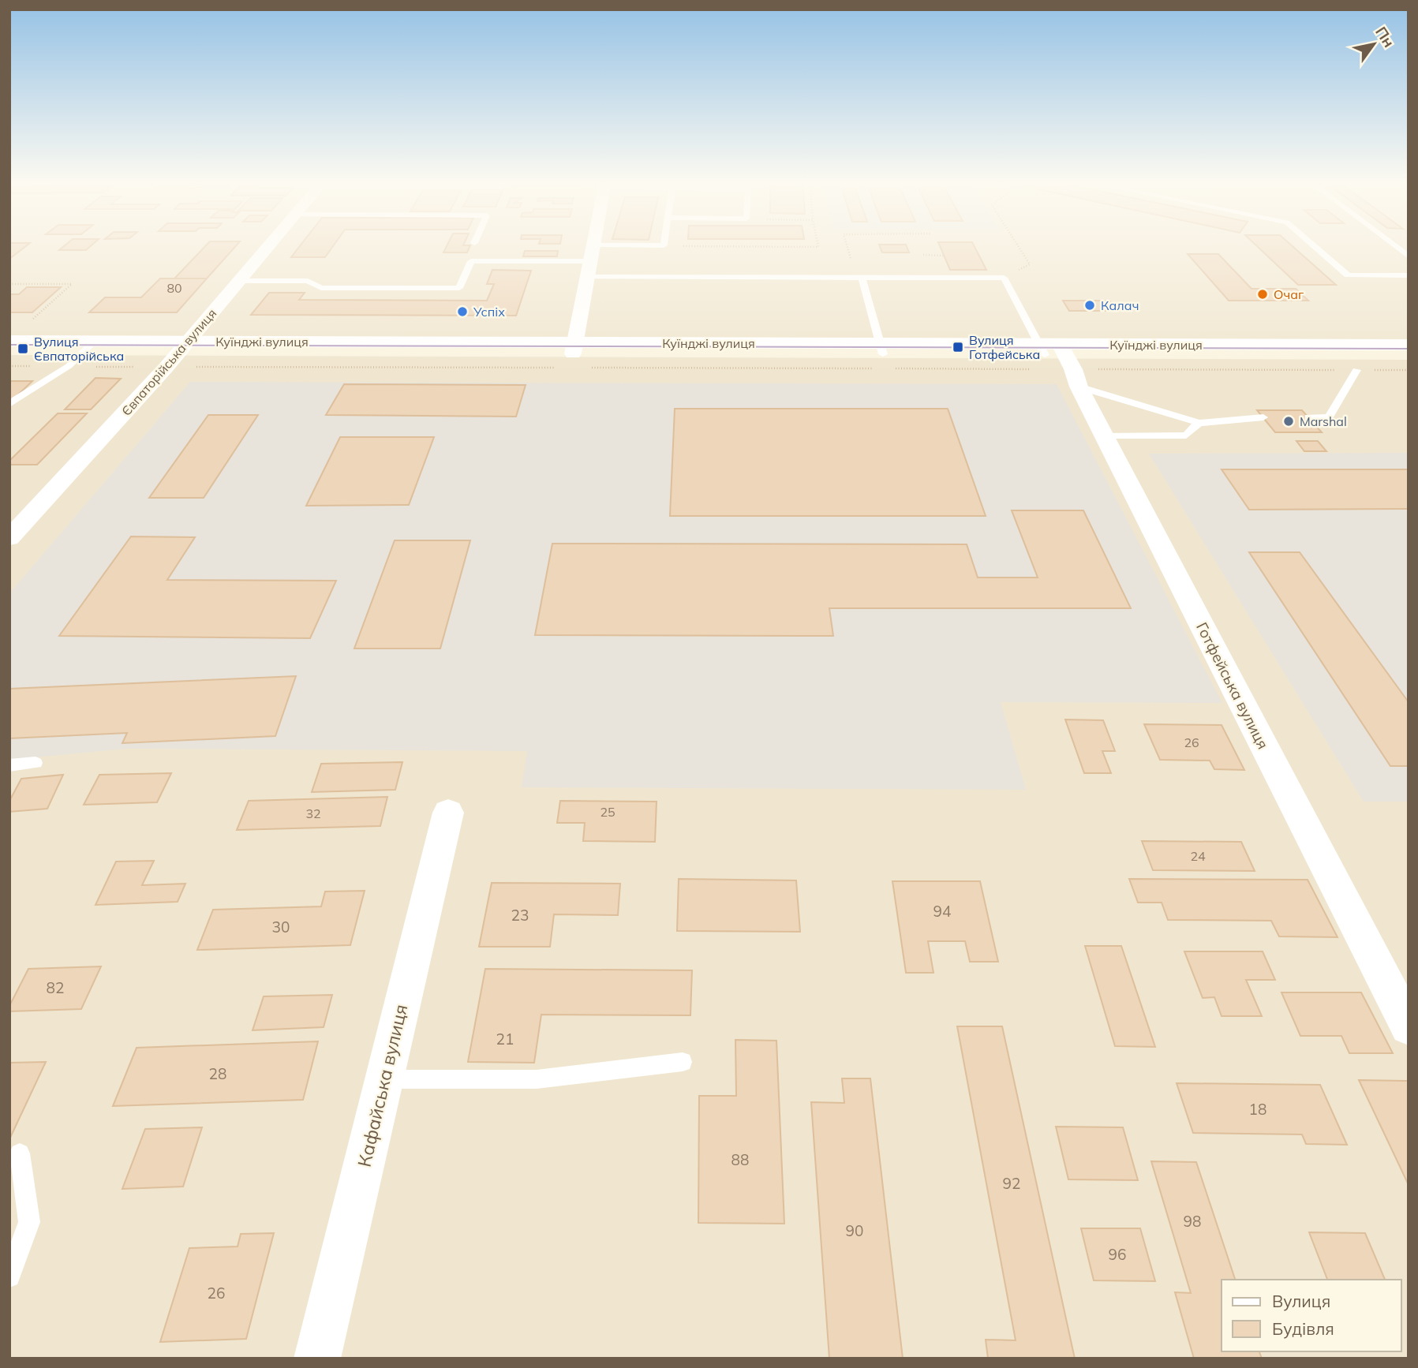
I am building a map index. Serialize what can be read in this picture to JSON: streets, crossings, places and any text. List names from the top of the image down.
{
  "streets": {
    "main road": ["Куїнджі вулиця"],
    "street": ["Євпаторійська вулиця", "Готфейська вулиця", "Кафайська вулиця"]
  },
  "crossings": [
    ["Куїнджі вулиця", "Євпаторійська вулиця"],
    ["Куїнджі вулиця", "Готфейська вулиця"]
  ],
  "places": {
    "other": [
      "Очаг",
      "Калач",
      "Успіх",
      "Marshal"
    ],
    "transit": ["Вулиця Готфейська", "Вулиця Євпаторійська"]
  },
  "house_numbers": [
    "80",
    "26",
    "25",
    "32",
    "24",
    "94",
    "23",
    "30",
    "82",
    "21",
    "28",
    "18",
    "88",
    "92",
    "98",
    "90",
    "96",
    "26"
  ],
  "legend": ["Вулиця", "Будівля"],
  "north": "top right"
}
